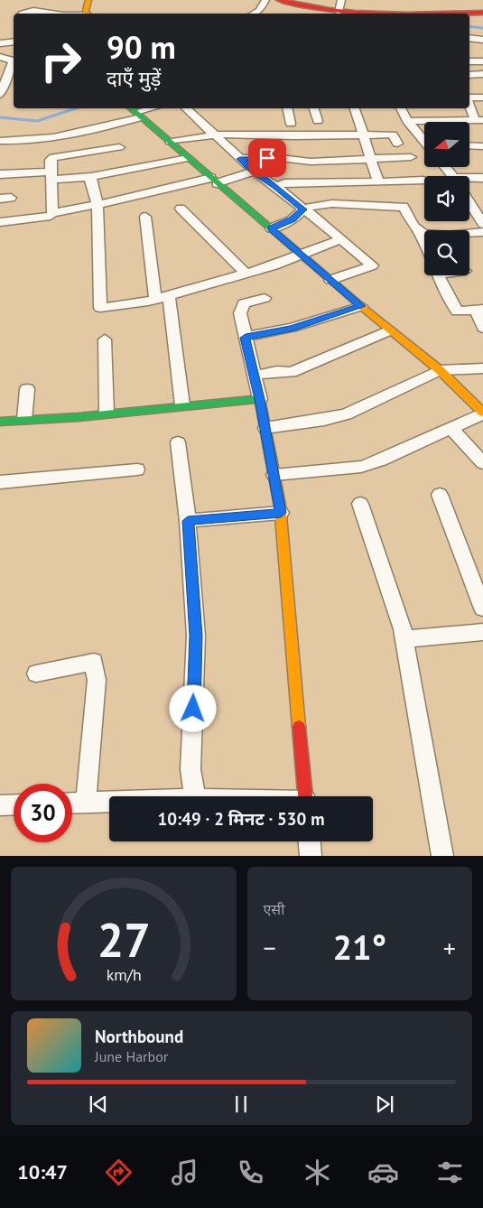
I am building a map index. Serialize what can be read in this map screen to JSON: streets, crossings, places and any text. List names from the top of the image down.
{
  "north": "left",
  "page": {
    "turn": ["90 m", "दाएँ मुड़ें"],
    "limit": "30",
    "trip": "10:49 · 2 मिनट · 530 m",
    "tile": "एसी",
    "heat": ["−", "21°", "+"],
    "song": ["Northbound", "June Harbor"],
    "tabs": "10:47",
    "gauge": ["27", "km/h"]
  }
}
